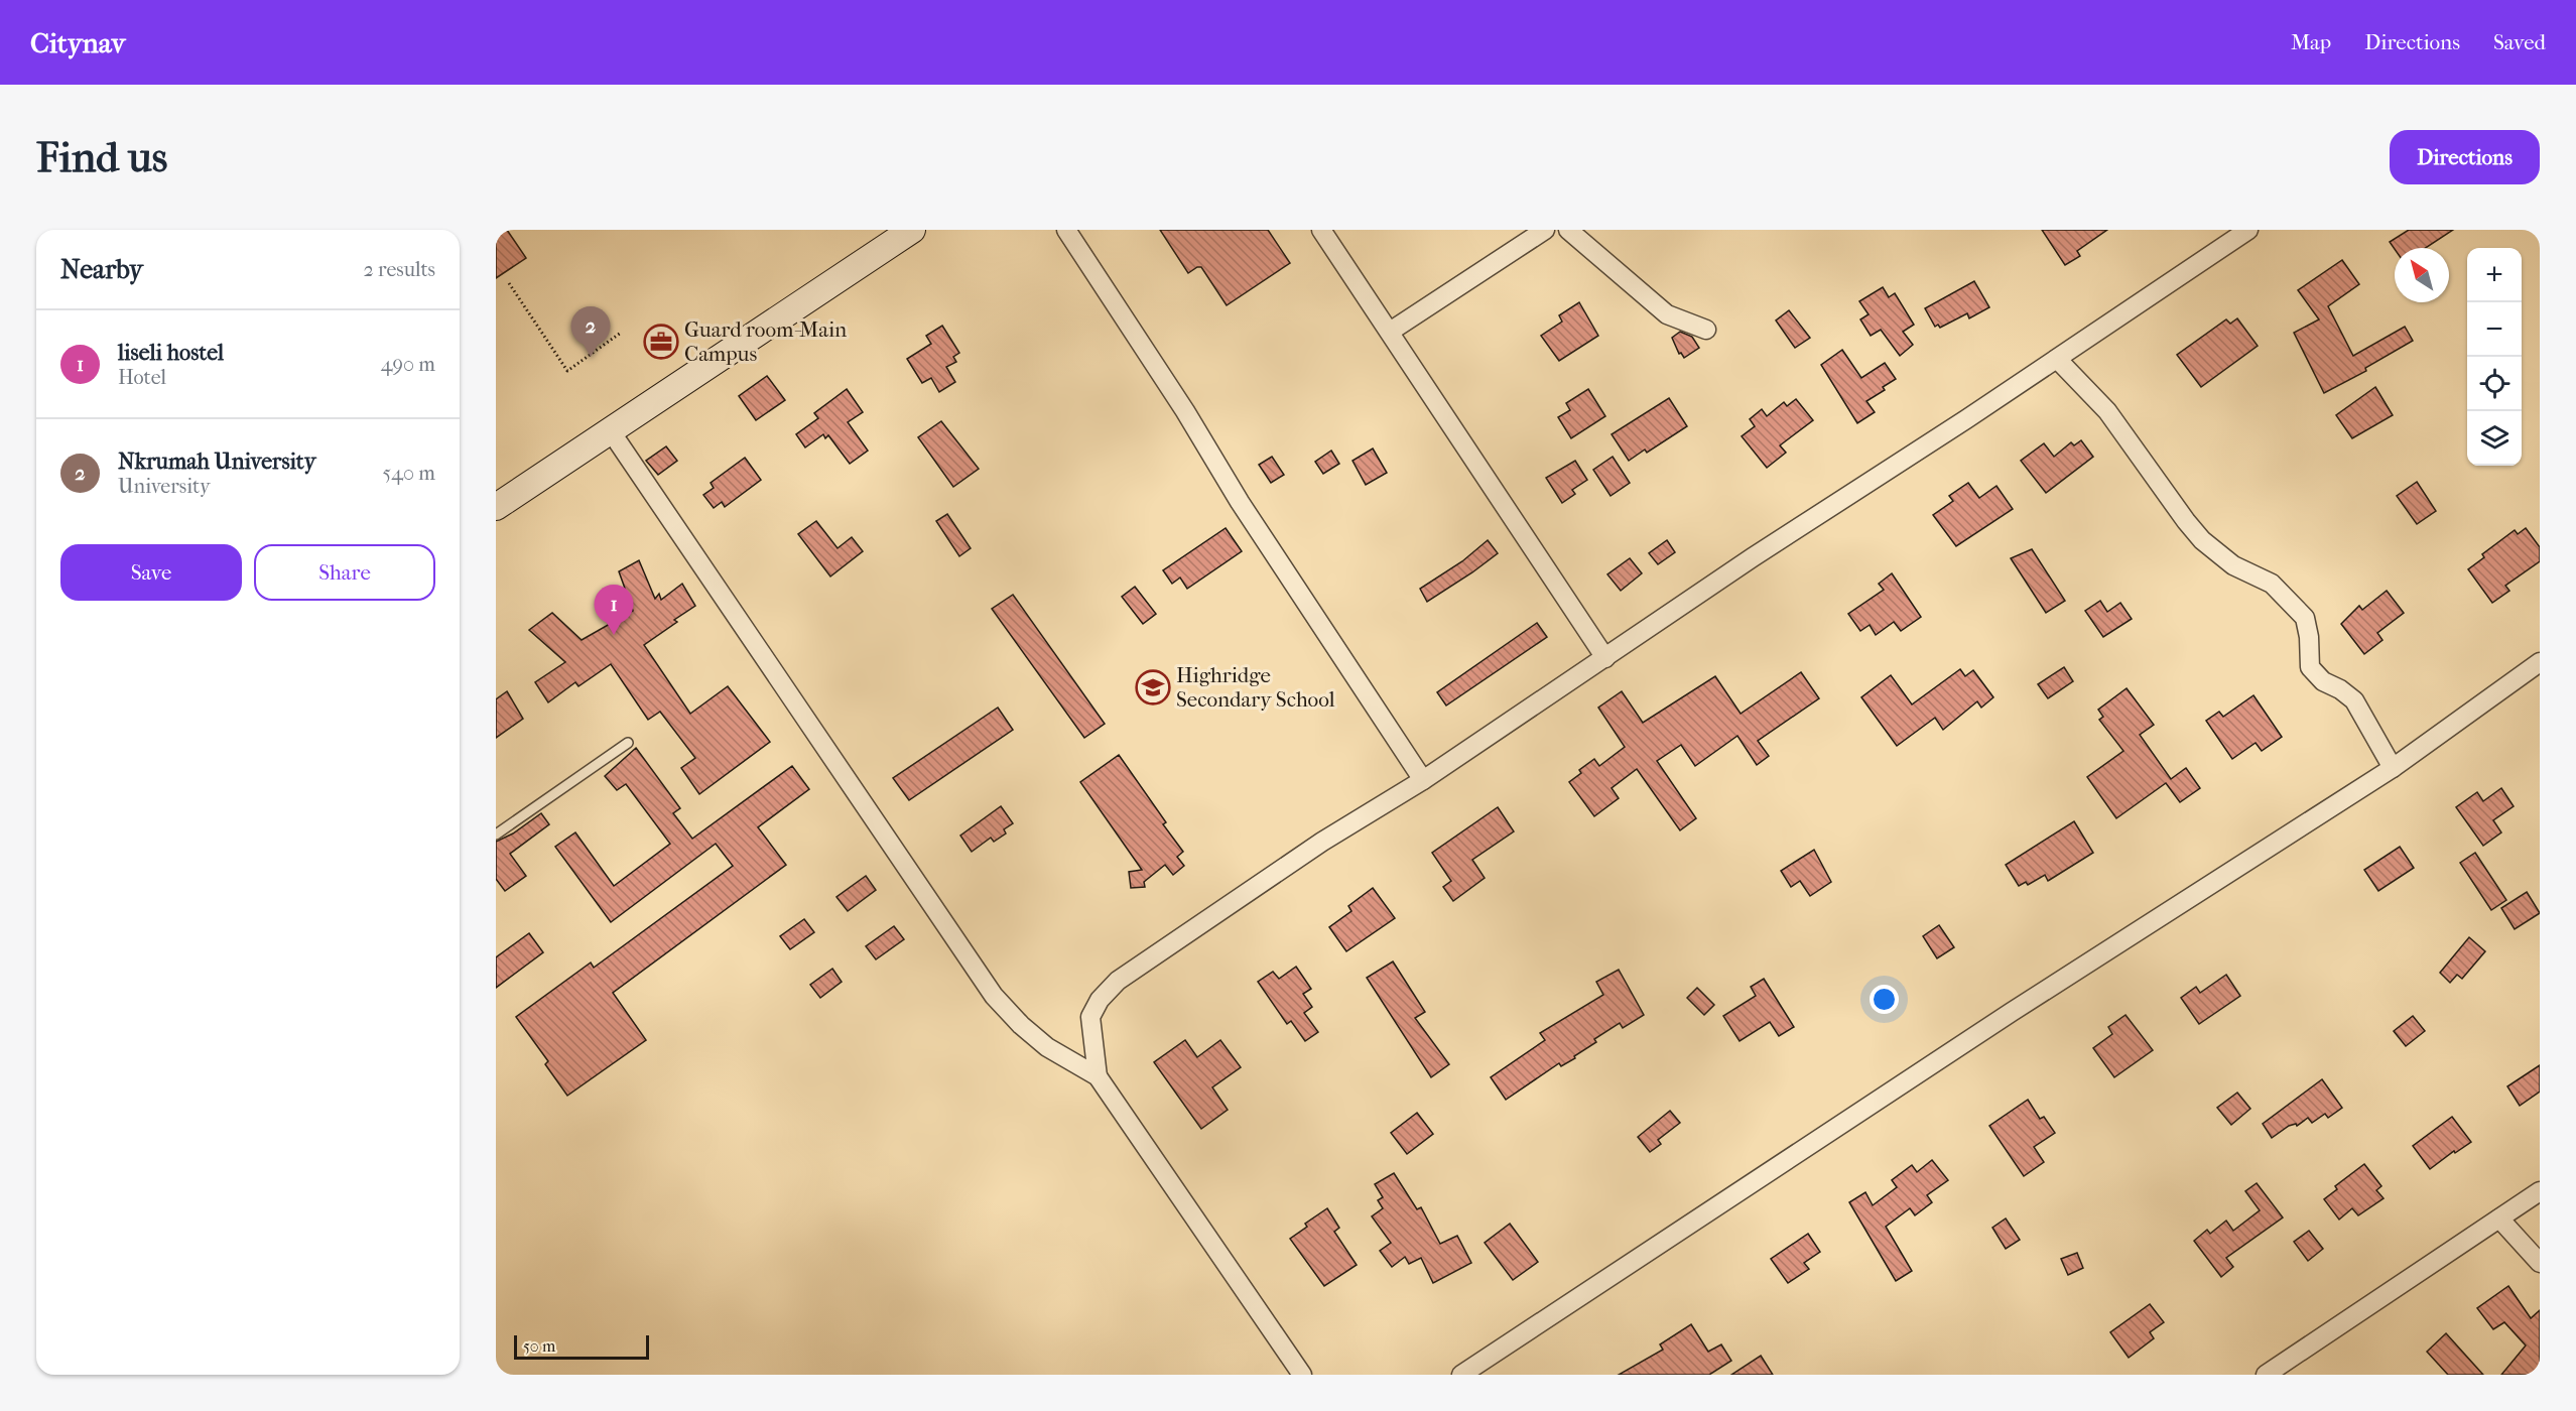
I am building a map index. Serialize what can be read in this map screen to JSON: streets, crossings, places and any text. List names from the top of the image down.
{
  "places": {
    "office": ["Guard room-Main Campus"],
    "school or university": ["Highridge Secondary School"]
  },
  "scale_bar": "50 m",
  "north": "top left",
  "page": {
    "header": "Citynav",
    "nav": ["Map", "Directions", "Saved"],
    "buttons": [
      "Directions",
      ["Save", "Share"]
    ],
    "title": "Find us",
    "heading": ["Nearby", "2 results"],
    "map_buttons": ["+", "−"],
    "pins": ["2", "1"],
    "list": [
      {
        "mark": "1",
        "name": "liseli hostel",
        "note": "Hotel",
        "value": "490 m"
      },
      {
        "mark": "2",
        "name": "Nkrumah University",
        "note": "University",
        "value": "540 m"
      }
    ],
    "scale": "50 m"
  }
}
